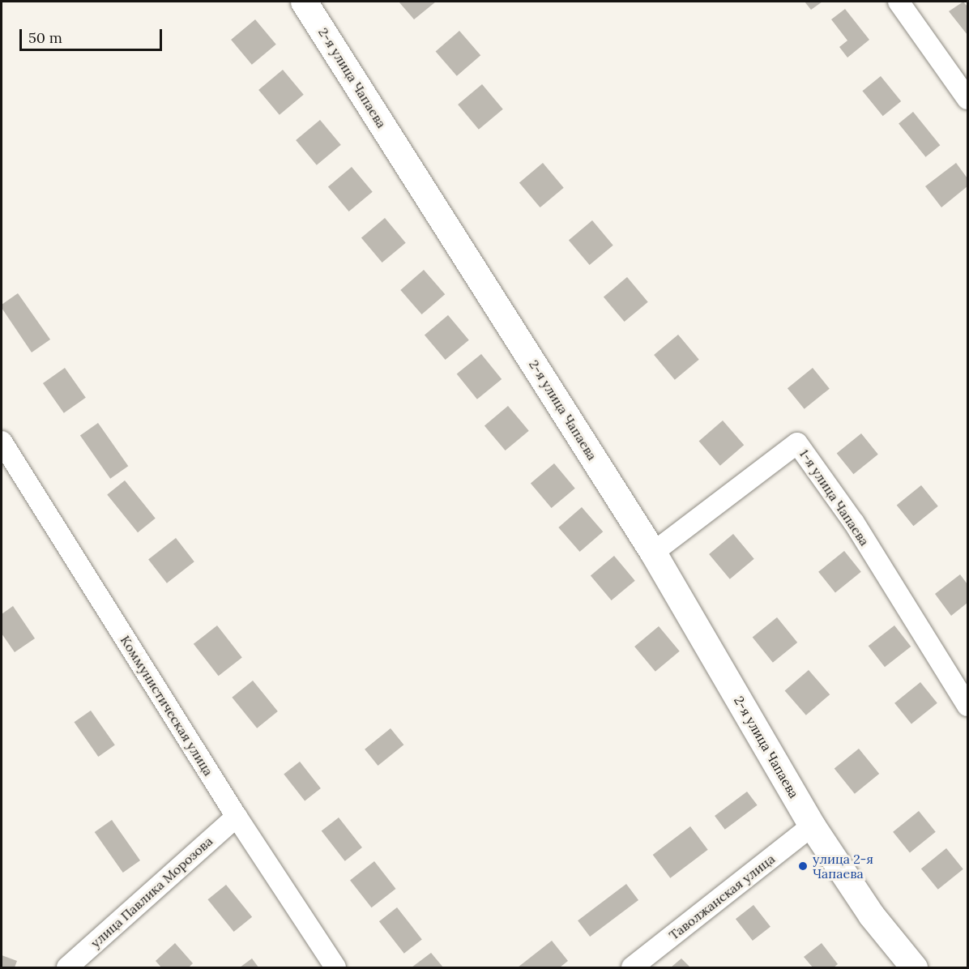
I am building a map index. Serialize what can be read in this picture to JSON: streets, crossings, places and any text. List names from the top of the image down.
{
  "streets": {
    "main road": ["2-я улица Чапаева"],
    "street": [
      "1-я улица Чапаева",
      "Коммунистическая улица",
      "улица Павлика Морозова",
      "Таволжанская улица"
    ]
  },
  "crossings": [
    ["2-я улица Чапаева", "1-я улица Чапаева"],
    ["2-я улица Чапаева", "Таволжанская улица"],
    ["Коммунистическая улица", "улица Павлика Морозова"]
  ],
  "places": ["улица 2-я Чапаева"],
  "scale_bar": "50 m"
}
